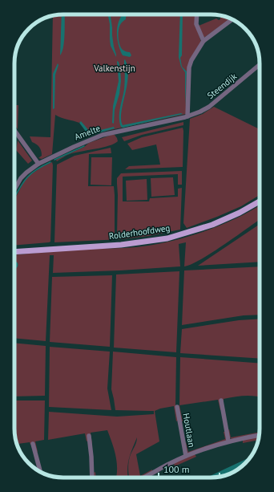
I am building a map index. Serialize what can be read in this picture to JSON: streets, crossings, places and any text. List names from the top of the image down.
{
  "streets": {
    "main road": ["Rolderhoofdweg"],
    "street": ["Steendijk", "Amelte", "Houtlaan"]
  },
  "crossings": [
    ["Steendijk", "Amelte"]
  ],
  "parks": ["Valkenstijn"],
  "scale_bar": "100 m"
}
